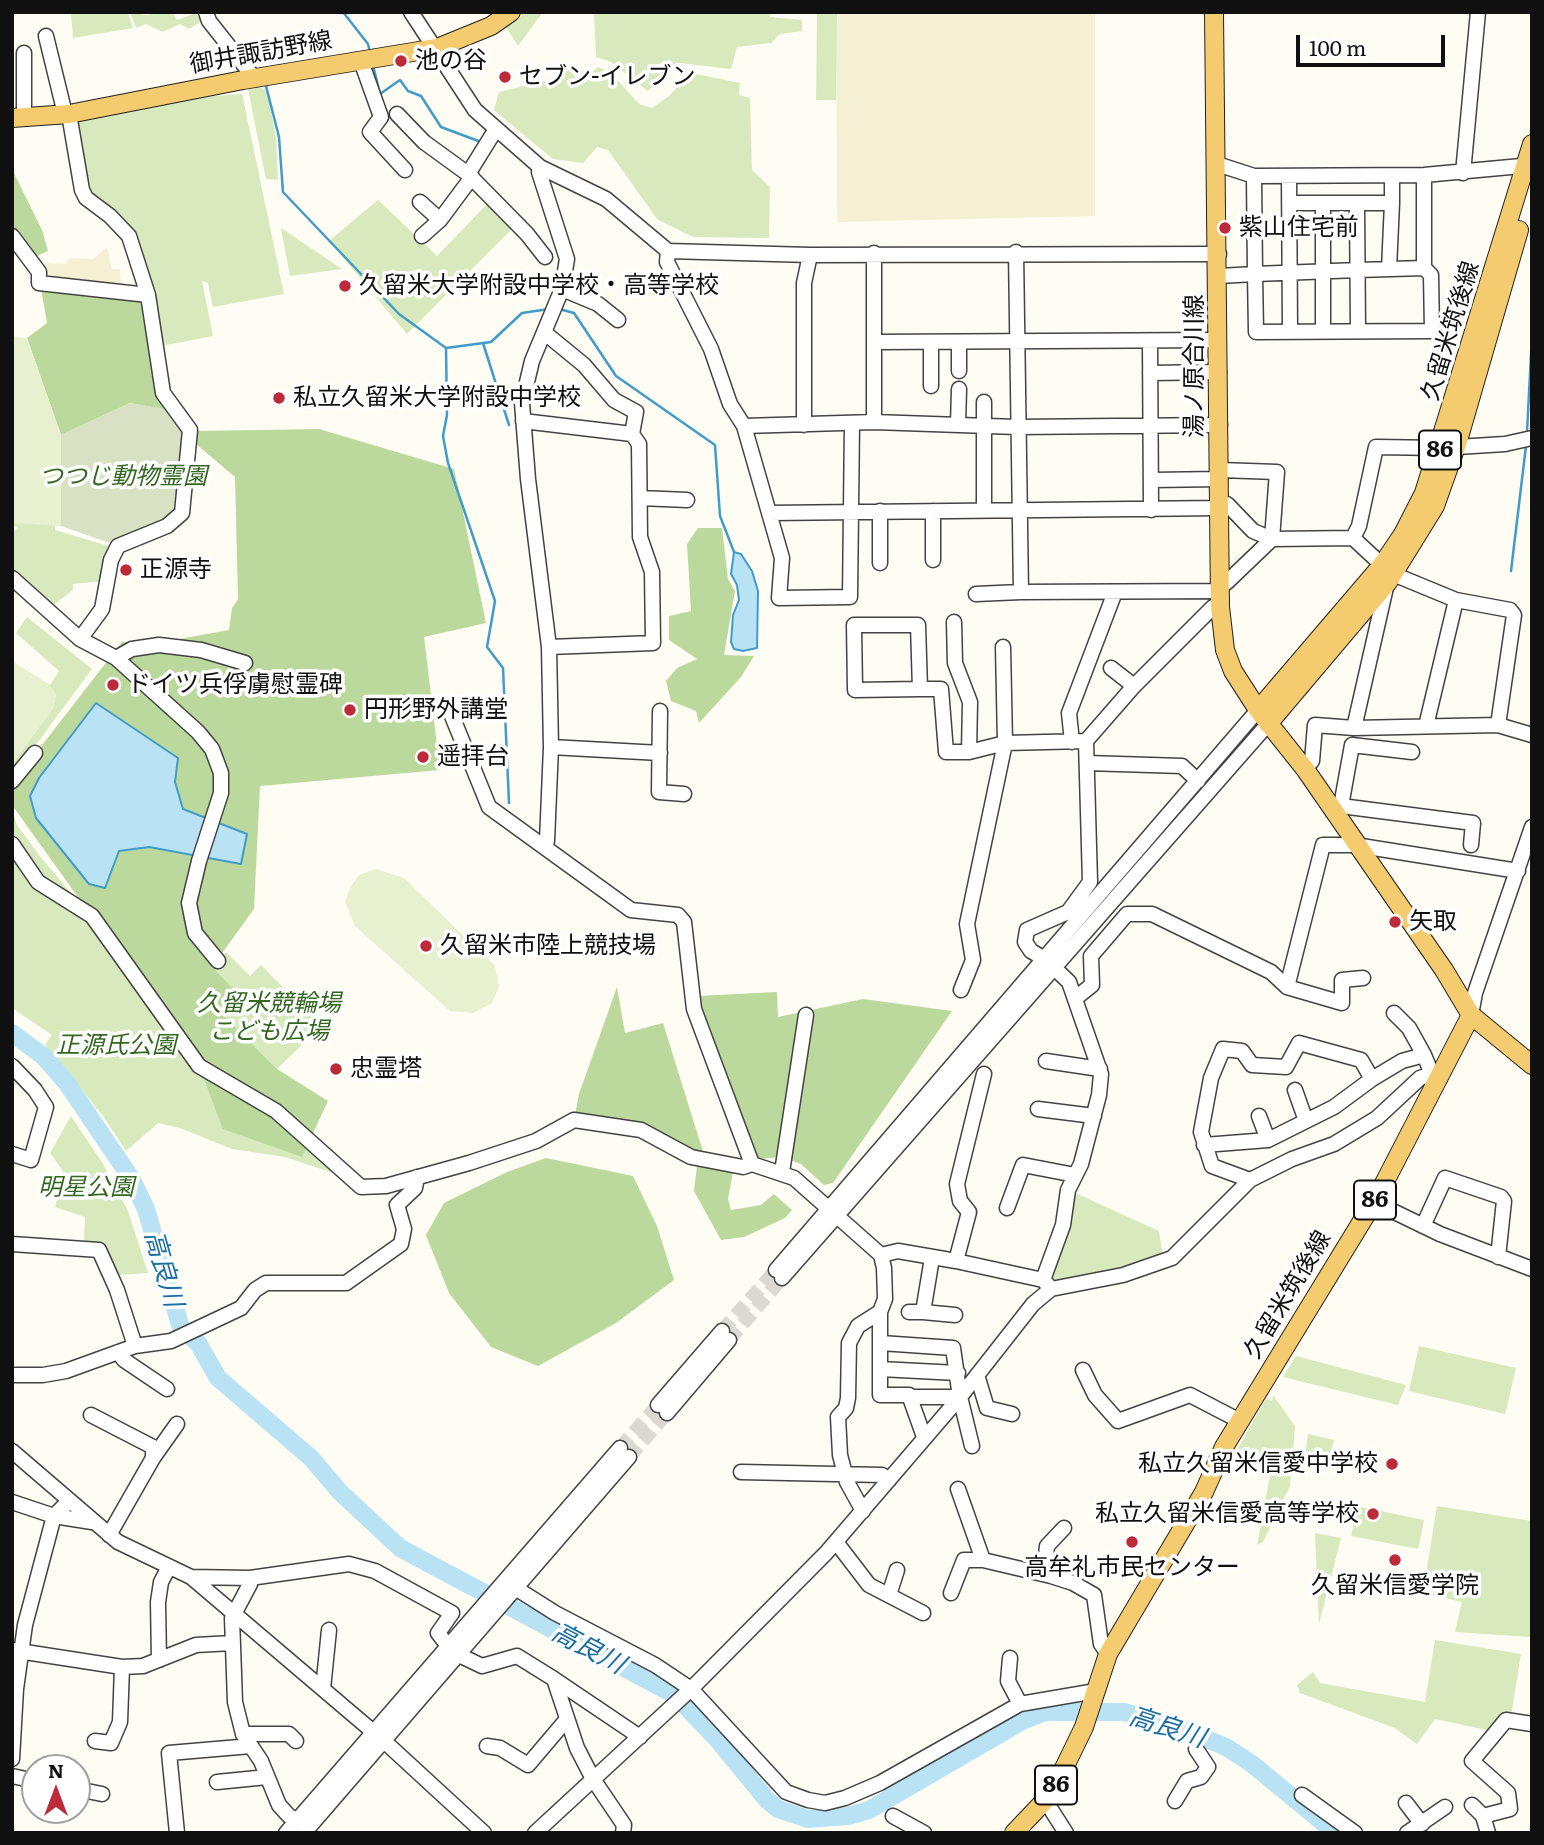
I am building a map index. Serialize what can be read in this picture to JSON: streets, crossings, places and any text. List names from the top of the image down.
{
  "streets": {
    "main road": [
      "御井諏訪野線",
      "久留米筑後線",
      "湯ノ原合川線",
      "86"
    ]
  },
  "crossings": [
    ["久留米筑後線", "湯ノ原合川線"]
  ],
  "water": ["高良川"],
  "parks": [
    "つつじ動物霊園",
    "久留米競輪場 こども広場",
    "正源氏公園",
    "明星公園"
  ],
  "places": [
    "池の谷",
    "セブン-イレブン",
    "紫山住宅前",
    "久留米大学附設中学校・高等学校",
    "私立久留米大学附設中学校",
    "正源寺",
    "ドイツ兵俘虜慰霊碑",
    "円形野外講堂",
    "遥拝台",
    "矢取",
    "久留米市陸上競技場",
    "忠霊塔",
    "私立久留米信愛中学校",
    "私立久留米信愛高等学校",
    "高牟礼市民センター",
    "久留米信愛学院"
  ],
  "scale_bar": "100 m",
  "north": "top"
}
